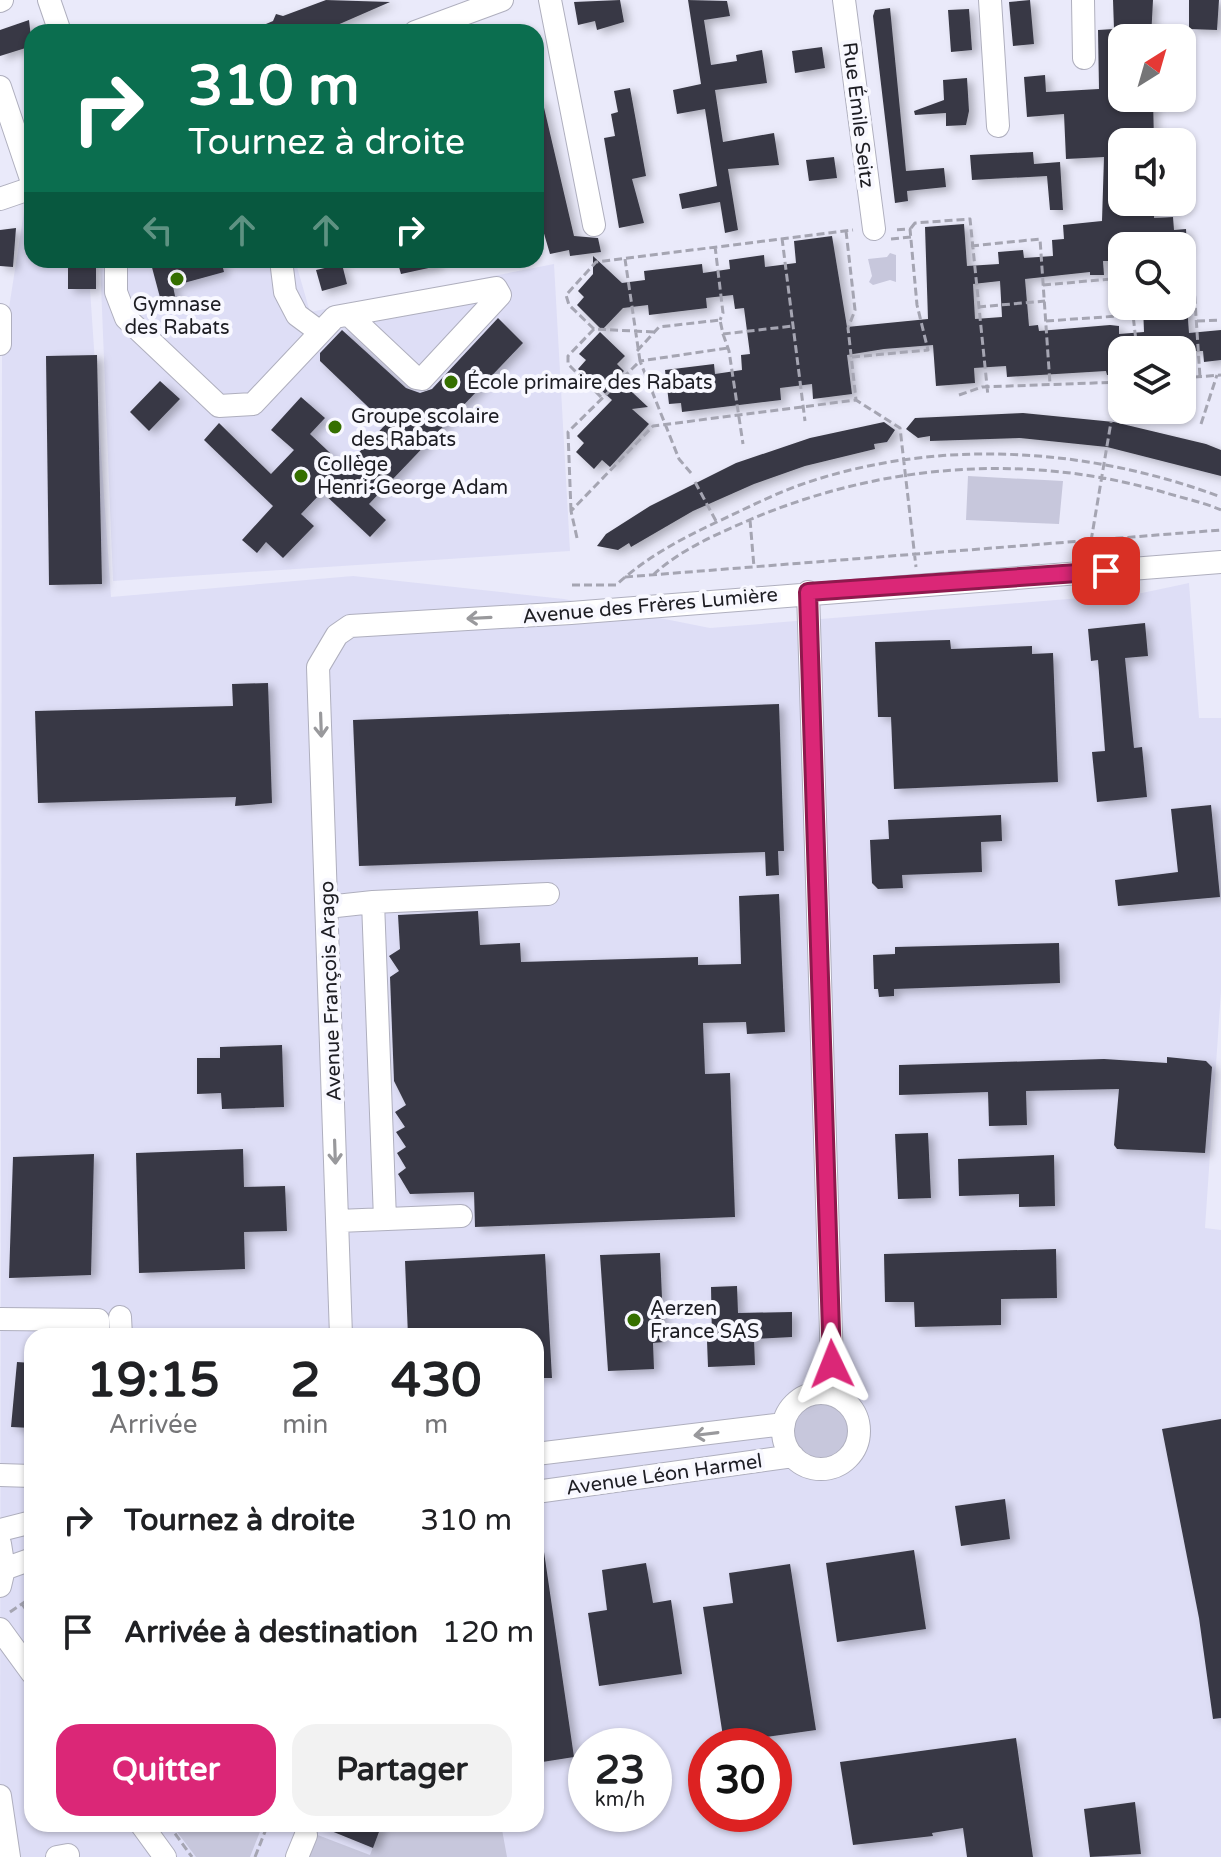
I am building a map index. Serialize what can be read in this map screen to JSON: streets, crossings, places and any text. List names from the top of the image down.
{
  "streets": {
    "street": [
      "Rue Émile Seitz",
      "Avenue des Frères Lumière",
      "Avenue François Arago",
      "Avenue Léon Harmel"
    ]
  },
  "crossings": [
    ["Avenue des Frères Lumière", "Avenue François Arago"]
  ],
  "one_way": ["Avenue des Frères Lumière"],
  "places": [
    "Gymnase des Rabats",
    "École primaire des Rabats",
    "Groupe scolaire des Rabats",
    "Collège Henri-George Adam",
    "Aerzen France SAS"
  ],
  "north": "top right",
  "page": {
    "turn": ["310 m", "Tournez à droite"],
    "eta": [
      "19:15",
      "Arrivée",
      "2",
      "min",
      "430",
      "m"
    ],
    "list": [
      {
        "name": "Tournez à droite",
        "value": "310 m"
      },
      {
        "name": "Arrivée à destination",
        "value": "120 m"
      }
    ],
    "buttons": ["Quitter", "Partager"],
    "speed": "23 km/h",
    "limit": "30"
  }
}
